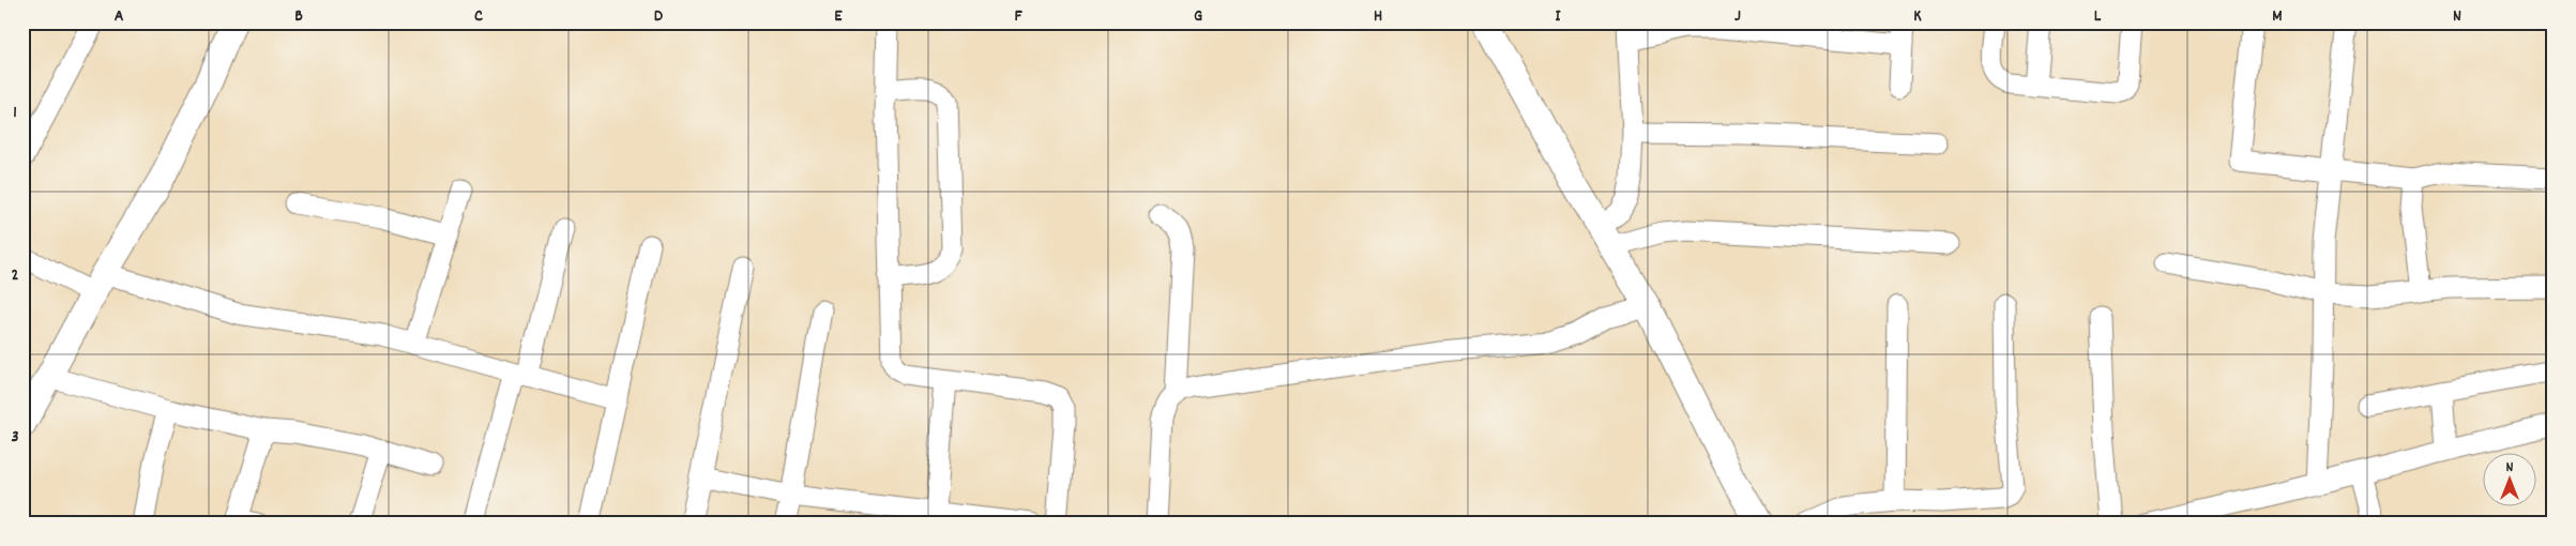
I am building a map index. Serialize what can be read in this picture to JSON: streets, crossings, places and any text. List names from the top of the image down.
{
  "north": "top",
  "grid": {
    "columns": [
      "A",
      "B",
      "C",
      "D",
      "E",
      "F",
      "G",
      "H",
      "I",
      "J",
      "K",
      "L",
      "M",
      "N"
    ],
    "rows": ["1", "2", "3"]
  }
}
